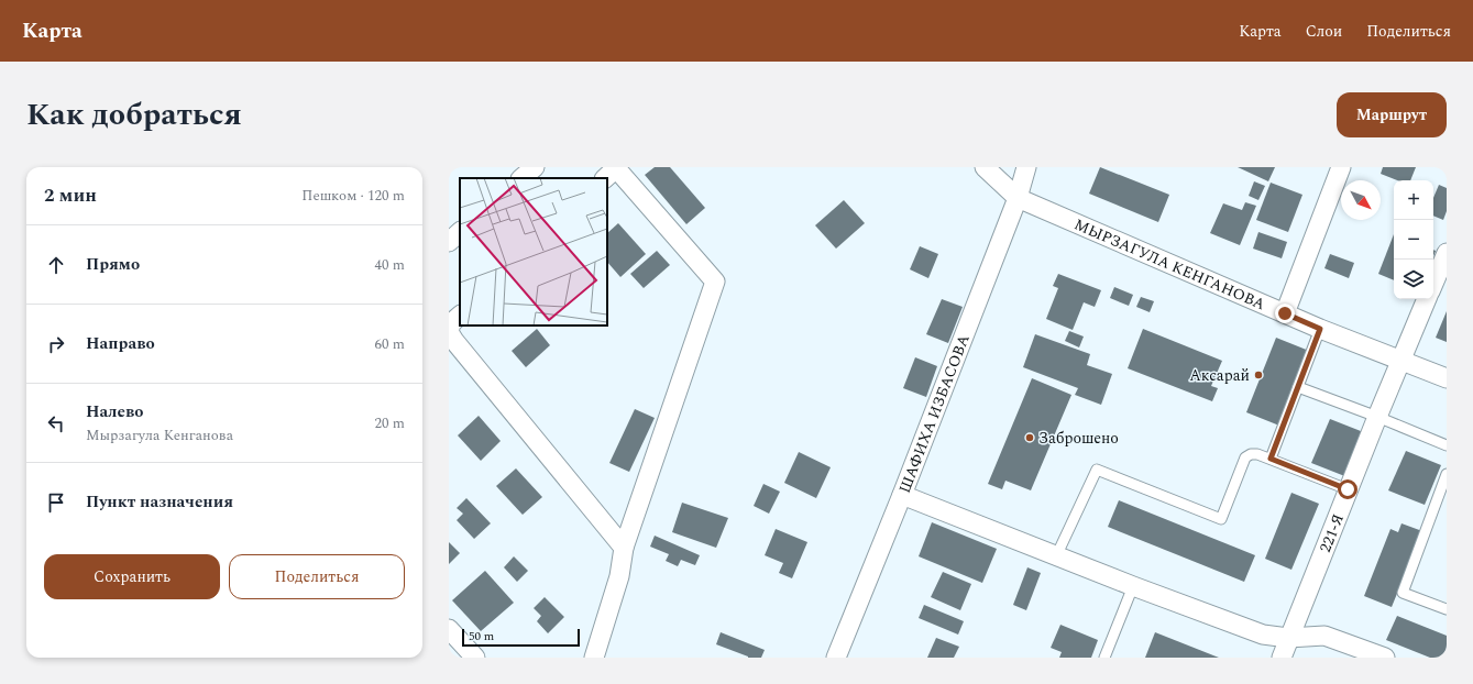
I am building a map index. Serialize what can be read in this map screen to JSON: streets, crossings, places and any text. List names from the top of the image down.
{
  "streets": {
    "street": ["МЫРЗАГУЛА КЕНГАНОВА", "ШАФИХА ИЗБАСОВА", "221-Я"]
  },
  "crossings": [
    ["МЫРЗАГУЛА КЕНГАНОВА", "ШАФИХА ИЗБАСОВА"],
    ["МЫРЗАГУЛА КЕНГАНОВА", "221-Я"]
  ],
  "places": ["Аксарай", "Заброшено"],
  "scale_bar": "50 m",
  "north": "bottom right",
  "page": {
    "header": "Карта",
    "nav": ["Карта", "Слои", "Поделиться"],
    "title": "Как добраться",
    "buttons": [
      "Маршрут",
      ["Сохранить", "Поделиться"]
    ],
    "heading": ["2 мин", "Пешком · 120 m"],
    "map_buttons": ["+", "−"],
    "list": [
      ["Прямо", "40 m"],
      ["Направо", "60 m"],
      ["Налево", "Мырзагула Кенганова", "20 m"],
      "Пункт назначения"
    ],
    "scale": "50 m"
  }
}
